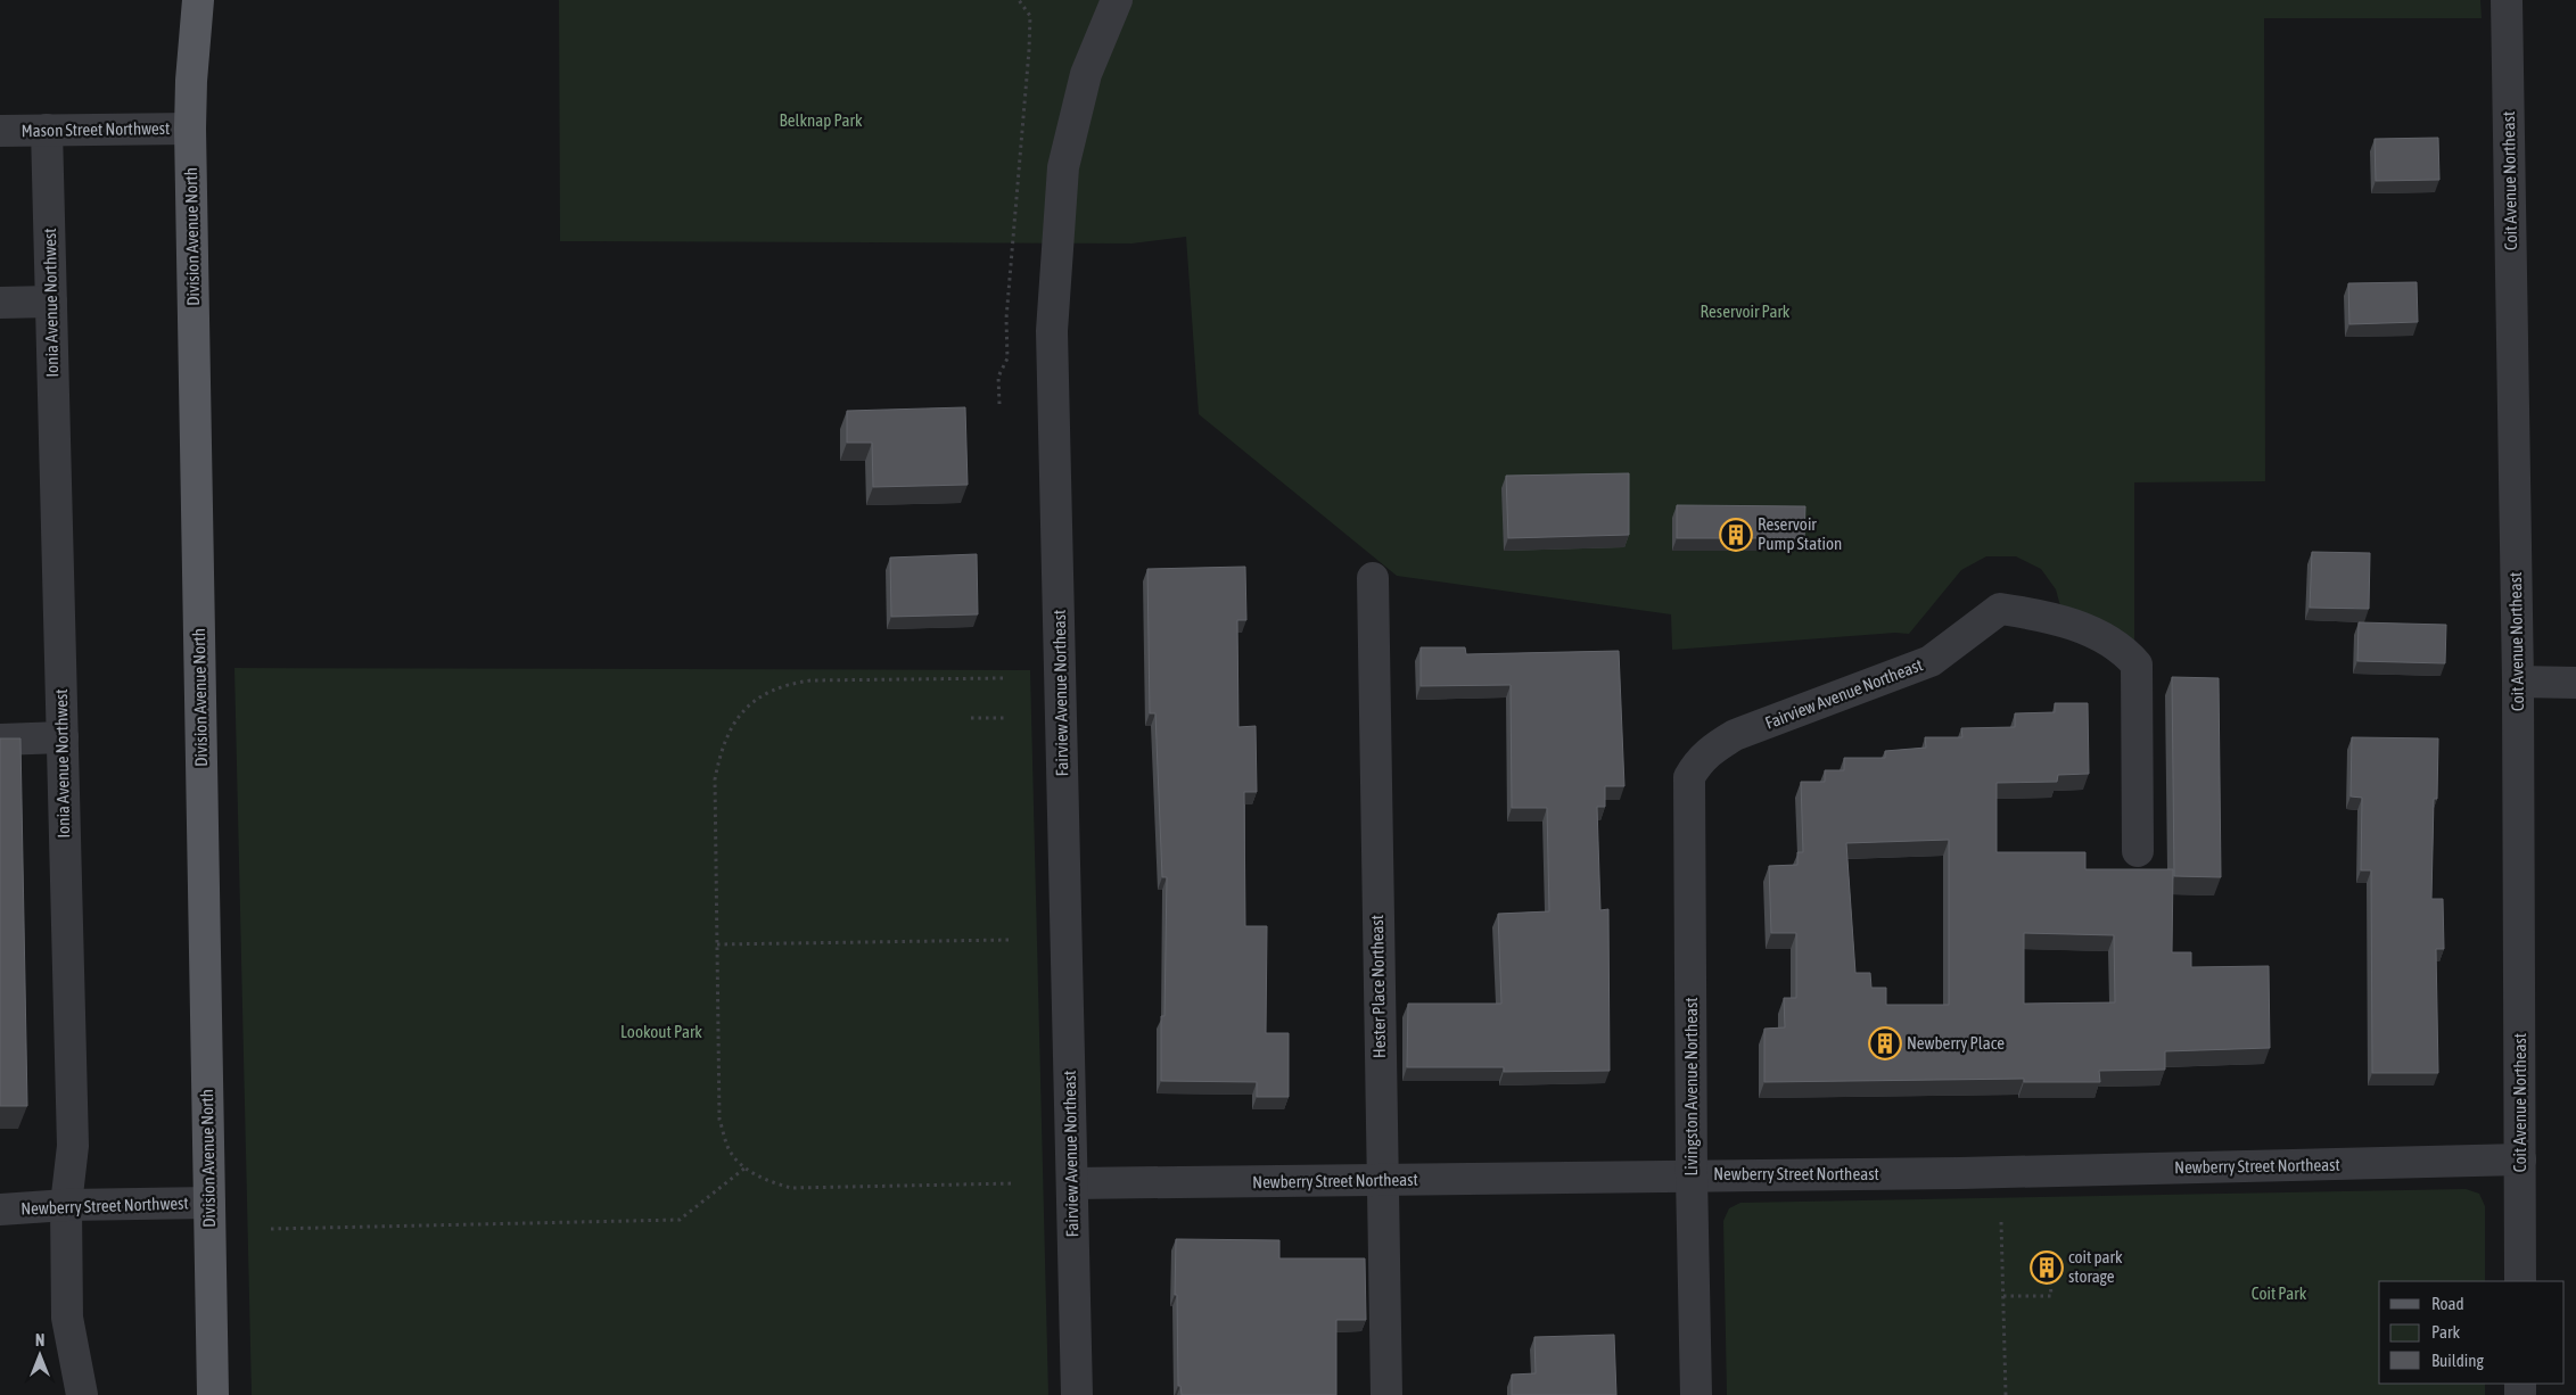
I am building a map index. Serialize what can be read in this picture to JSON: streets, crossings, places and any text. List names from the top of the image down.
{
  "streets": {
    "main road": ["Division Avenue North"],
    "street": [
      "Mason Street Northwest",
      "Coit Avenue Northeast",
      "Ionia Avenue Northwest",
      "Fairview Avenue Northeast",
      "Hester Place Northeast",
      "Livingston Avenue Northeast",
      "Newberry Street Northeast",
      "Newberry Street Northwest"
    ]
  },
  "crossings": [
    ["Mason Street Northwest", "Division Avenue North"],
    ["Mason Street Northwest", "Ionia Avenue Northwest"],
    ["Coit Avenue Northeast", "Newberry Street Northeast"],
    ["Division Avenue North", "Newberry Street Northwest"],
    ["Ionia Avenue Northwest", "Newberry Street Northwest"],
    ["Fairview Avenue Northeast", "Livingston Avenue Northeast"],
    ["Fairview Avenue Northeast", "Newberry Street Northeast"],
    ["Hester Place Northeast", "Newberry Street Northeast"],
    ["Livingston Avenue Northeast", "Newberry Street Northeast"]
  ],
  "parks": [
    "Belknap Park",
    "Reservoir Park",
    "Lookout Park",
    "Coit Park"
  ],
  "places": {
    "building": ["Reservoir Pump Station", "Newberry Place", "coit park storage"]
  },
  "legend": ["Road", "Park", "Building"],
  "north": "top"
}
